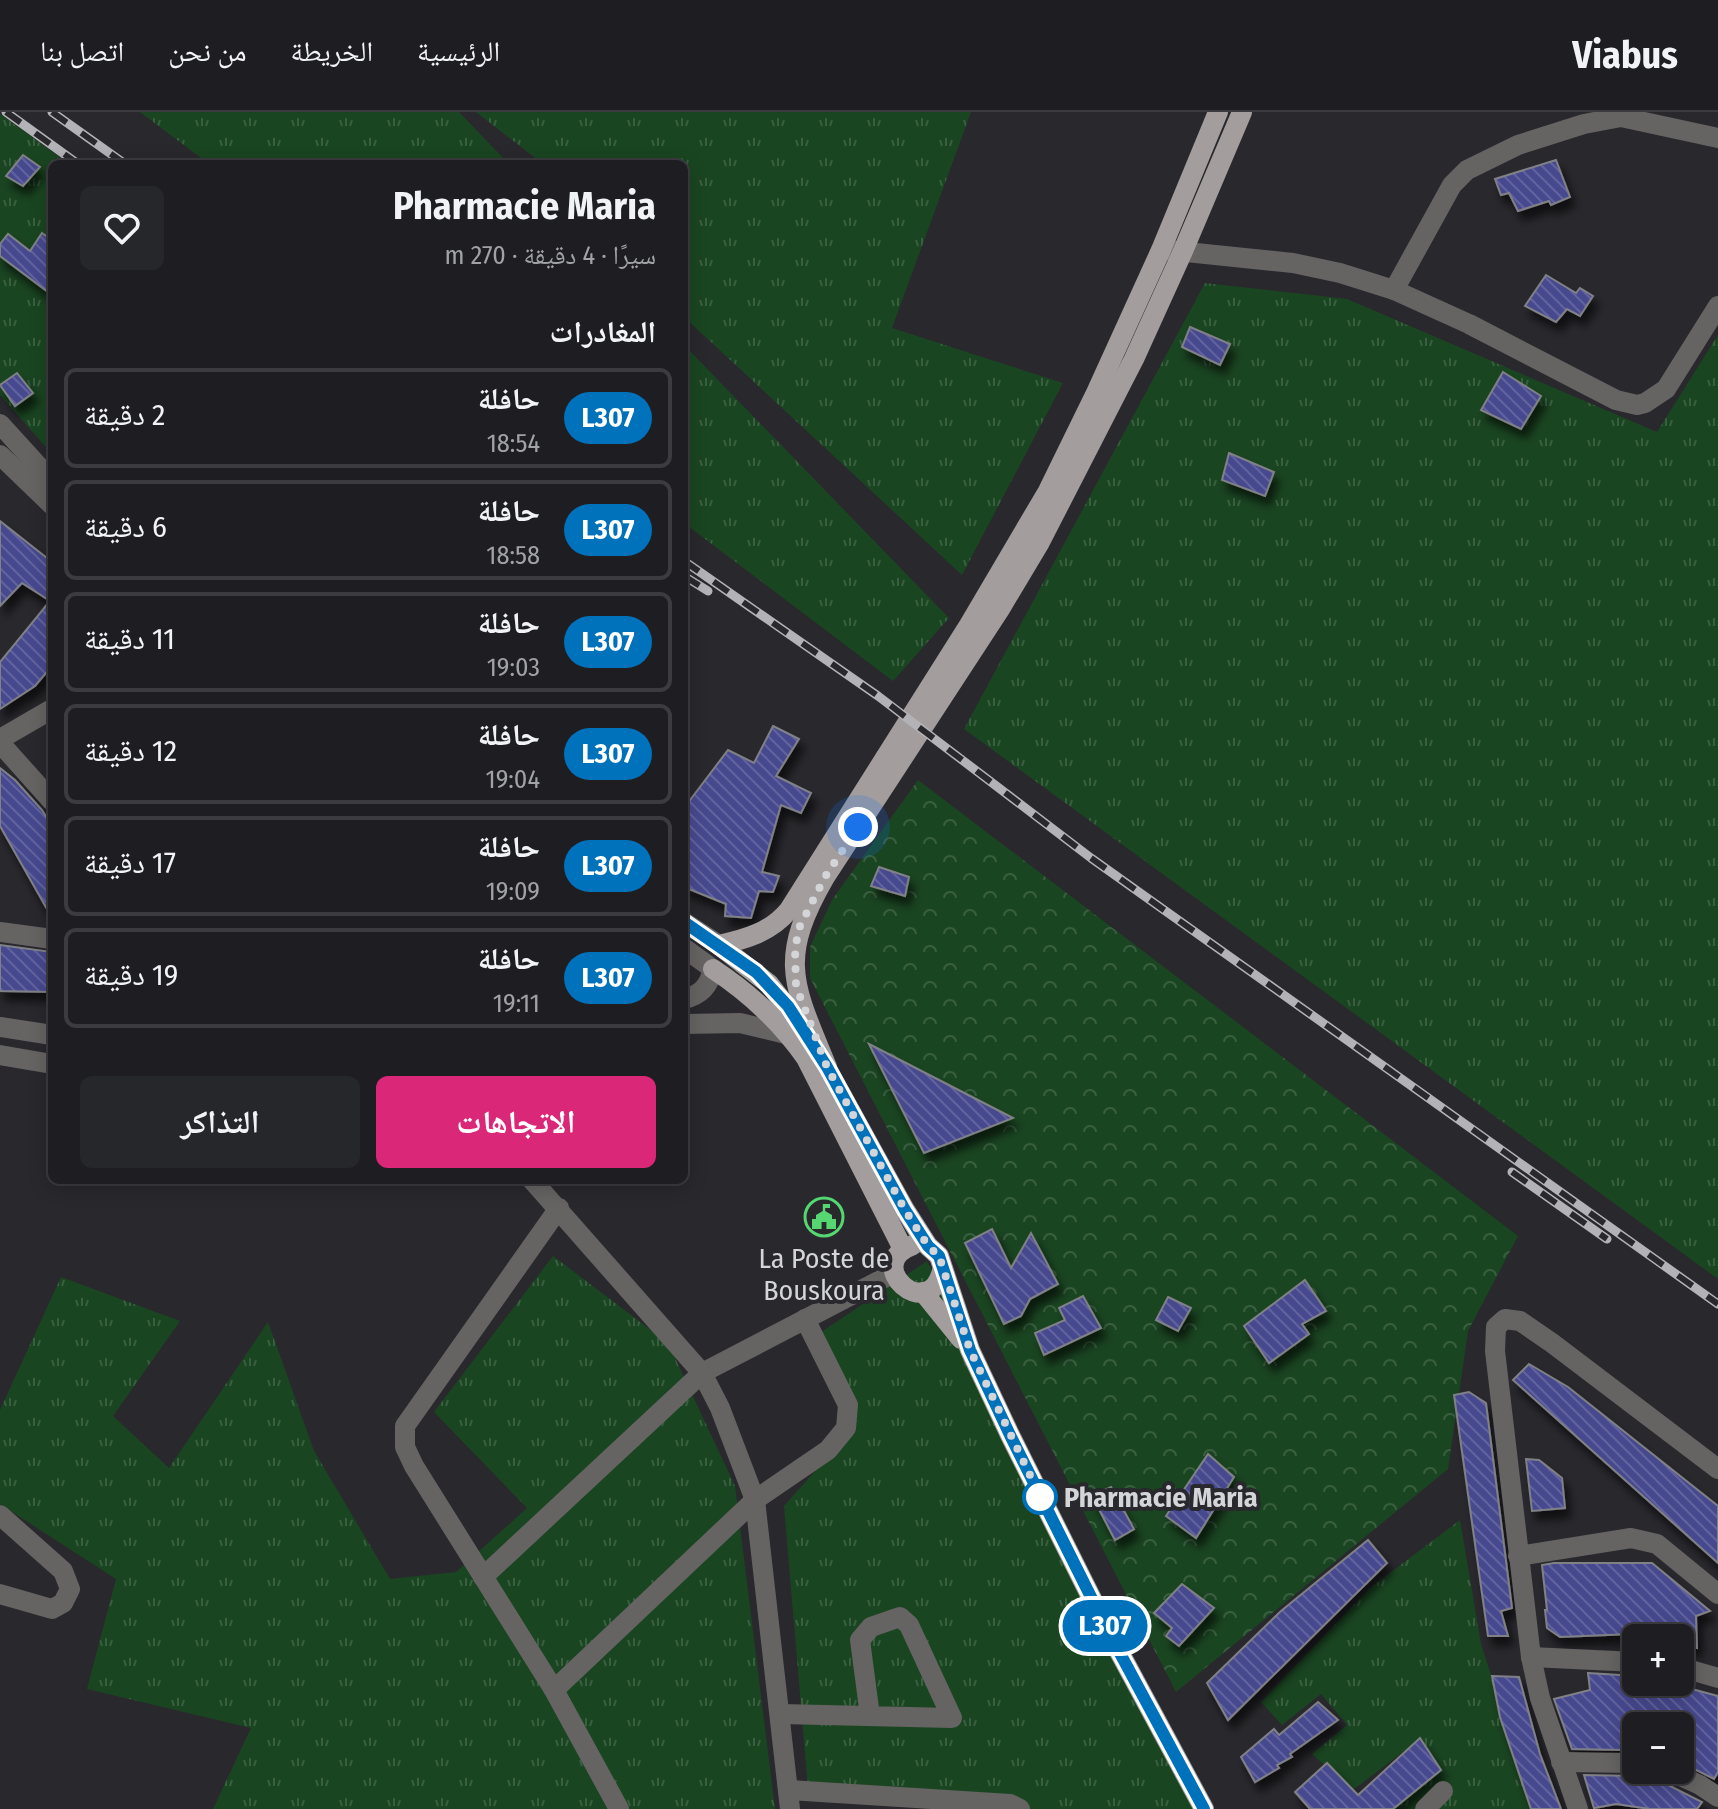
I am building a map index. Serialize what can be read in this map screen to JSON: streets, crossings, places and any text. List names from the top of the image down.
{
  "places": {
    "public building": ["La Poste de Bouskoura"],
    "other": ["Pharmacie Maria"]
  },
  "lines": ["bus line L307"],
  "page": {
    "header": "Viabus",
    "nav": [
      "الرئيسية",
      "الخريطة",
      "من نحن",
      "اتصل بنا"
    ],
    "on_map": "L307",
    "heading": [
      ["Pharmacie Maria", "سيرًا · 4 دقيقة · 270 m"],
      "المغادرات"
    ],
    "list": [
      {
        "mark": "L307",
        "name": "حافلة",
        "note": "18:54",
        "value": "2 دقيقة"
      },
      {
        "mark": "L307",
        "name": "حافلة",
        "note": "18:58",
        "value": "6 دقيقة"
      },
      {
        "mark": "L307",
        "name": "حافلة",
        "note": "19:03",
        "value": "11 دقيقة"
      },
      {
        "mark": "L307",
        "name": "حافلة",
        "note": "19:04",
        "value": "12 دقيقة"
      },
      {
        "mark": "L307",
        "name": "حافلة",
        "note": "19:09",
        "value": "17 دقيقة"
      },
      {
        "mark": "L307",
        "name": "حافلة",
        "note": "19:11",
        "value": "19 دقيقة"
      }
    ],
    "buttons": ["الاتجاهات", "التذاكر"],
    "map_buttons": ["+", "−"]
  }
}
